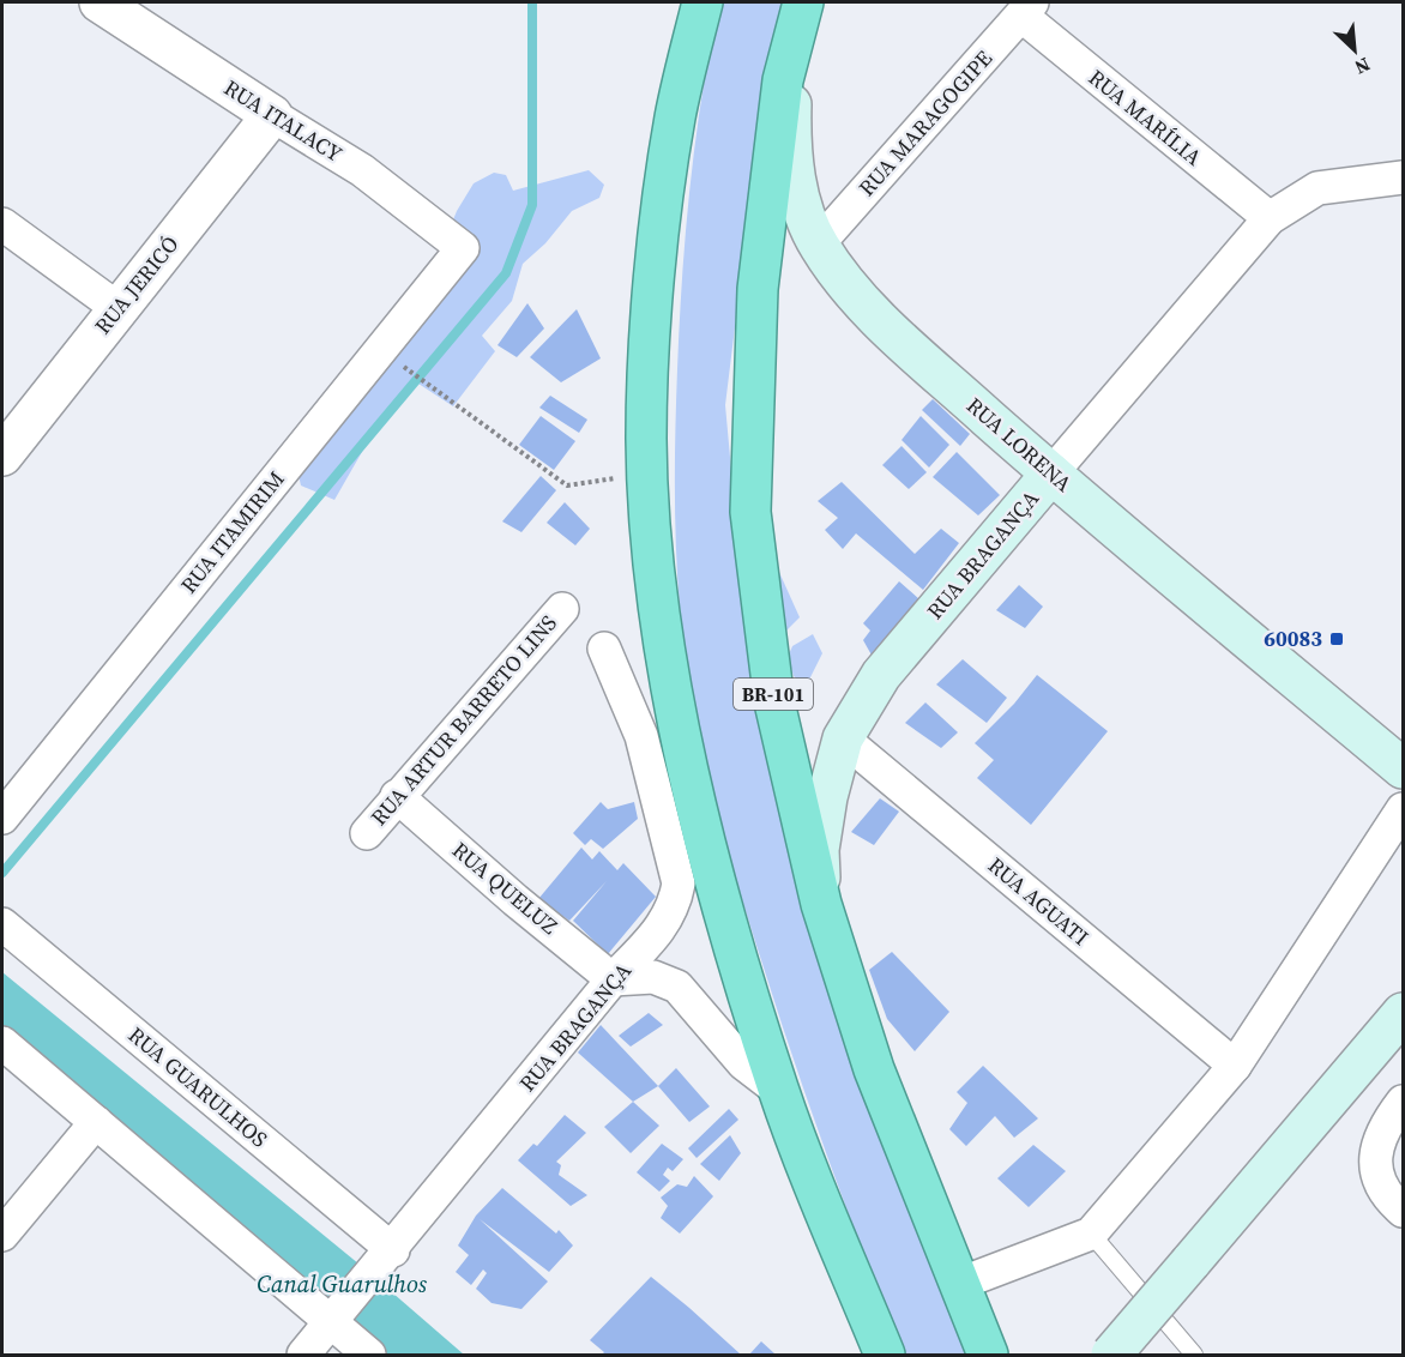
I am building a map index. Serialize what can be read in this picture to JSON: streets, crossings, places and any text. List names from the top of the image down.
{
  "streets": {
    "highway": ["BR-101"],
    "main road": ["RUA LORENA", "RUA BRAGANÇA"],
    "street": [
      "RUA MARÍLIA",
      "RUA ITALACY",
      "RUA MARAGOGIPE",
      "RUA JERICÓ",
      "RUA ITAMIRIM",
      "RUA ARTUR BARRETO LINS",
      "RUA QUELUZ",
      "RUA AGUATI",
      "RUA GUARULHOS"
    ]
  },
  "crossings": [
    ["RUA MARÍLIA", "RUA MARAGOGIPE"],
    ["RUA MARÍLIA", "RUA BRAGANÇA"],
    ["RUA ITALACY", "RUA JERICÓ"],
    ["RUA ITALACY", "RUA ITAMIRIM"],
    ["RUA MARAGOGIPE", "RUA LORENA"],
    ["RUA LORENA", "RUA BRAGANÇA"],
    ["RUA LORENA", "BR-101"],
    ["RUA BRAGANÇA", "BR-101"],
    ["RUA BRAGANÇA", "RUA QUELUZ"],
    ["RUA BRAGANÇA", "RUA AGUATI"],
    ["RUA BRAGANÇA", "RUA GUARULHOS"],
    ["RUA ARTUR BARRETO LINS", "RUA QUELUZ"]
  ],
  "water": ["Canal Guarulhos"],
  "places": {
    "transit": ["60083"]
  },
  "north": "bottom right"
}
